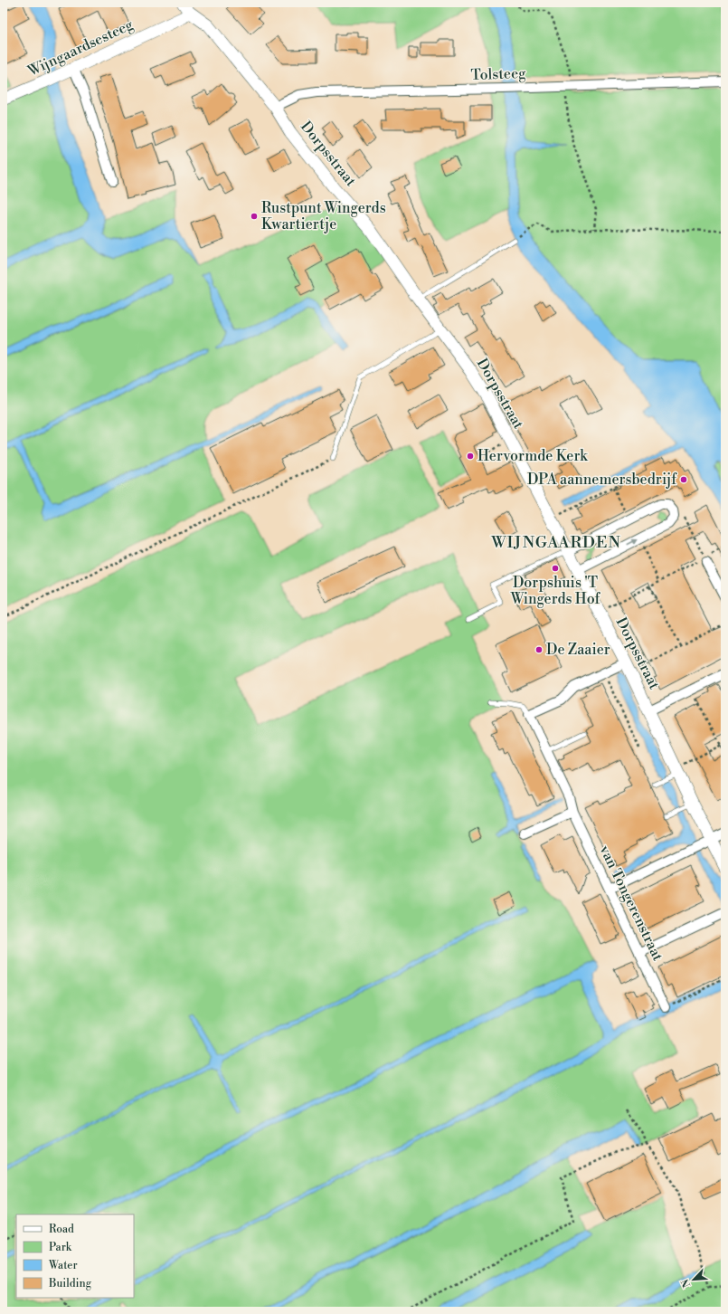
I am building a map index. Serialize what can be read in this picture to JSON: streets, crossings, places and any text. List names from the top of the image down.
{
  "streets": {
    "street": [
      "Wijngaardsesteeg",
      "Tolsteeg",
      "Dorpsstraat",
      "van Tongerenstraat"
    ]
  },
  "crossings": [
    ["Wijngaardsesteeg", "Dorpsstraat"],
    ["Tolsteeg", "Dorpsstraat"]
  ],
  "districts": ["WIJNGAARDEN"],
  "places": [
    "Rustpunt Wingerds Kwartiertje",
    "Hervormde Kerk",
    "DPA aannemersbedrijf",
    "Dorpshuis 'T Wingerds Hof",
    "De Zaaier"
  ],
  "legend": [
    "Road",
    "Park",
    "Water",
    "Building"
  ],
  "north": "bottom left"
}
